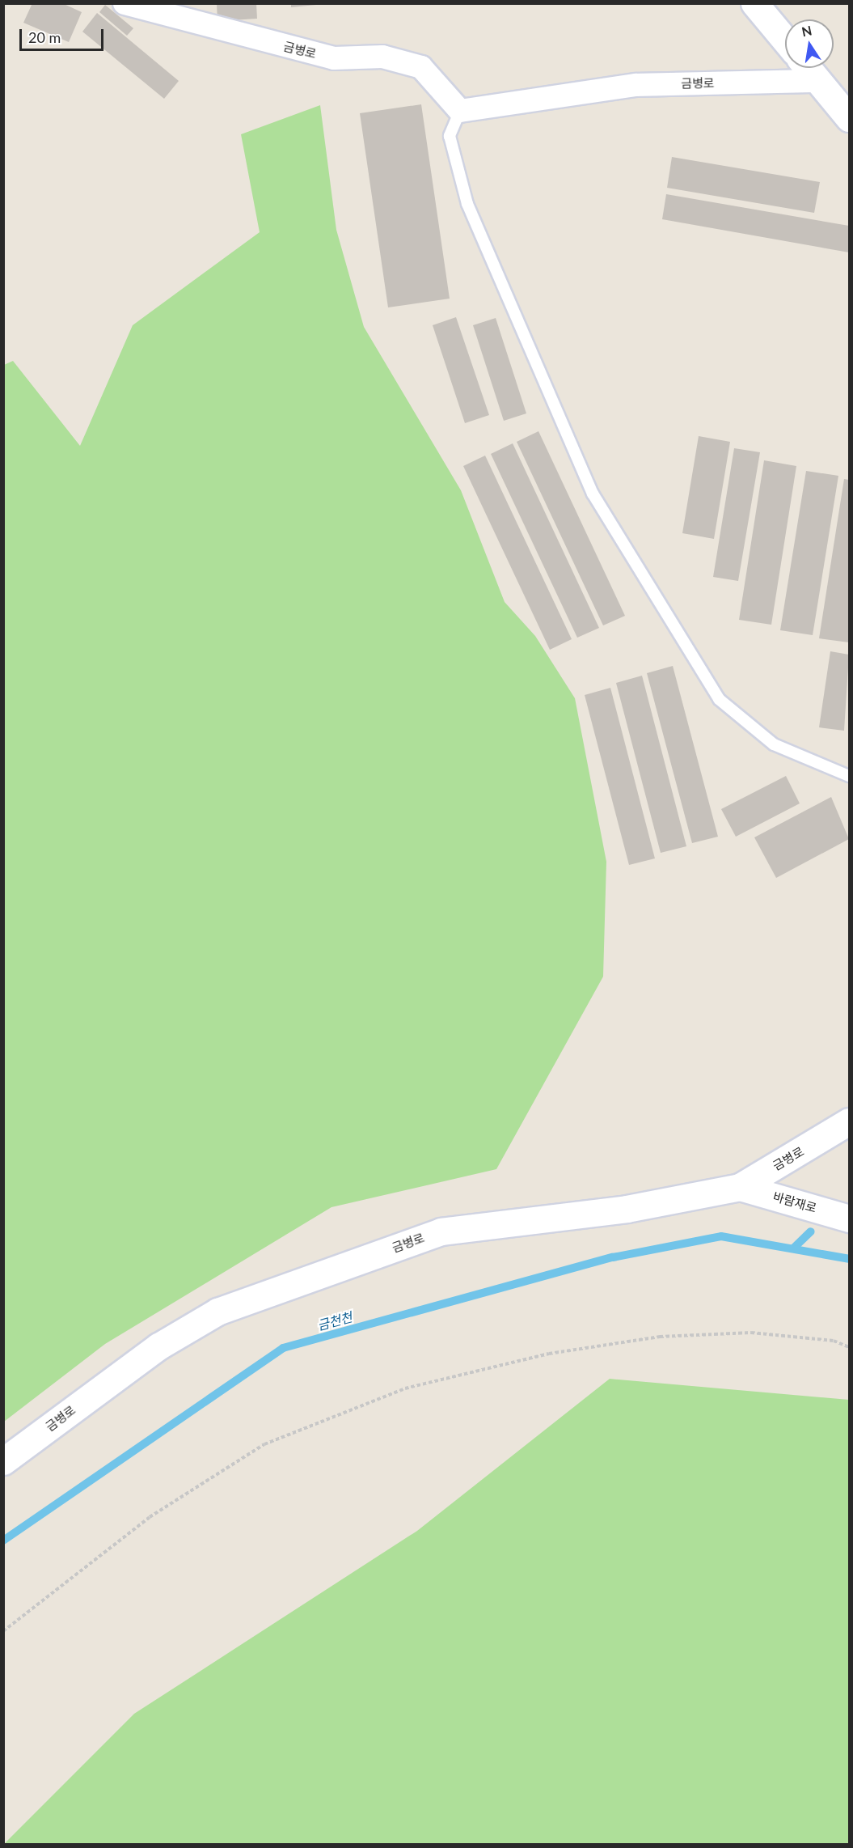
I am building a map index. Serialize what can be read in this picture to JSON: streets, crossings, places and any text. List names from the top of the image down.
{
  "streets": {
    "street": ["금병로", "바람재로"]
  },
  "crossings": [
    ["금병로", "바람재로"]
  ],
  "water": ["금천천"],
  "scale_bar": "20 m",
  "north": "top"
}
